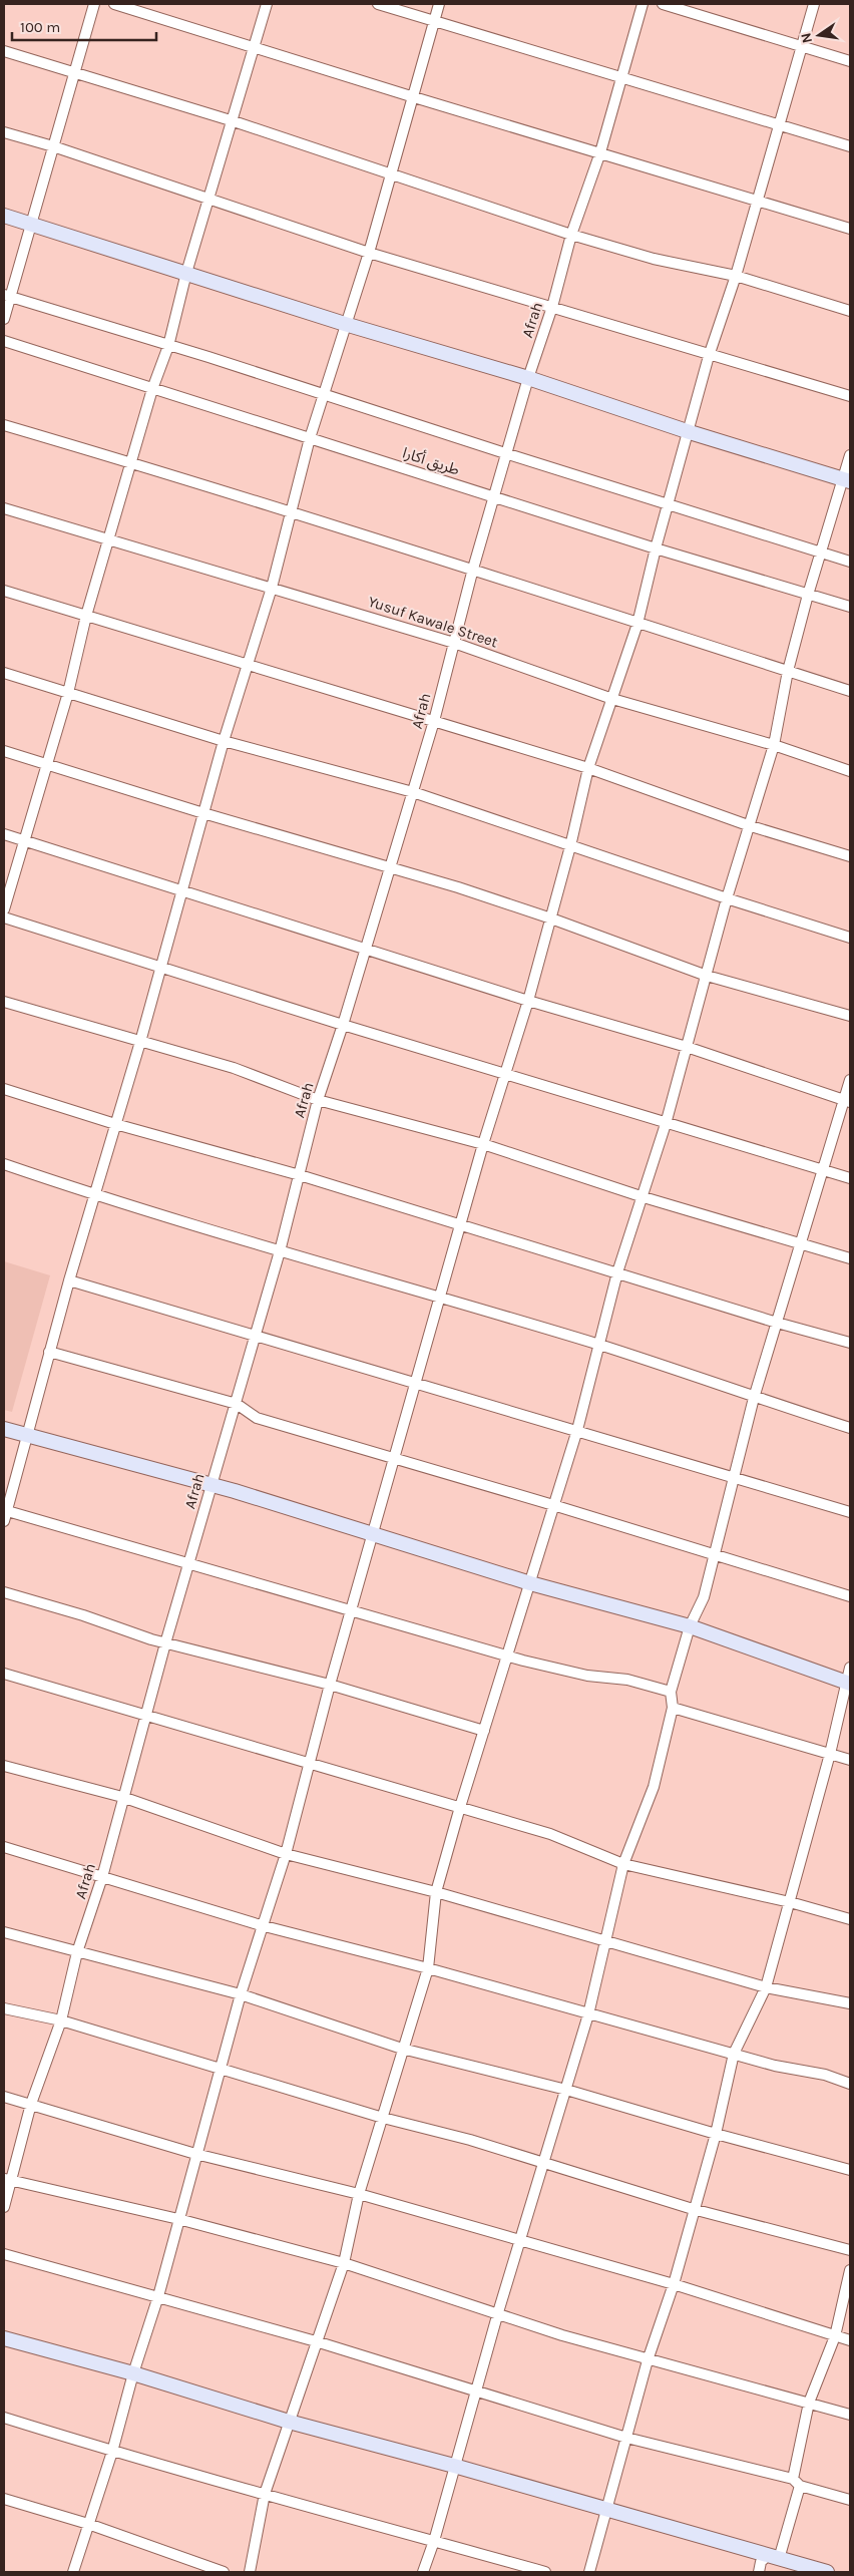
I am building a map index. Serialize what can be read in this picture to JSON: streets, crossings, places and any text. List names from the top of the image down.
{
  "streets": {
    "street": ["Afrah", "طريق أكارا", "Yusuf Kawale Street"]
  },
  "crossings": [
    ["Afrah", "طريق أكارا"],
    ["Afrah", "Yusuf Kawale Street"]
  ],
  "scale_bar": "100 m",
  "north": "left"
}
